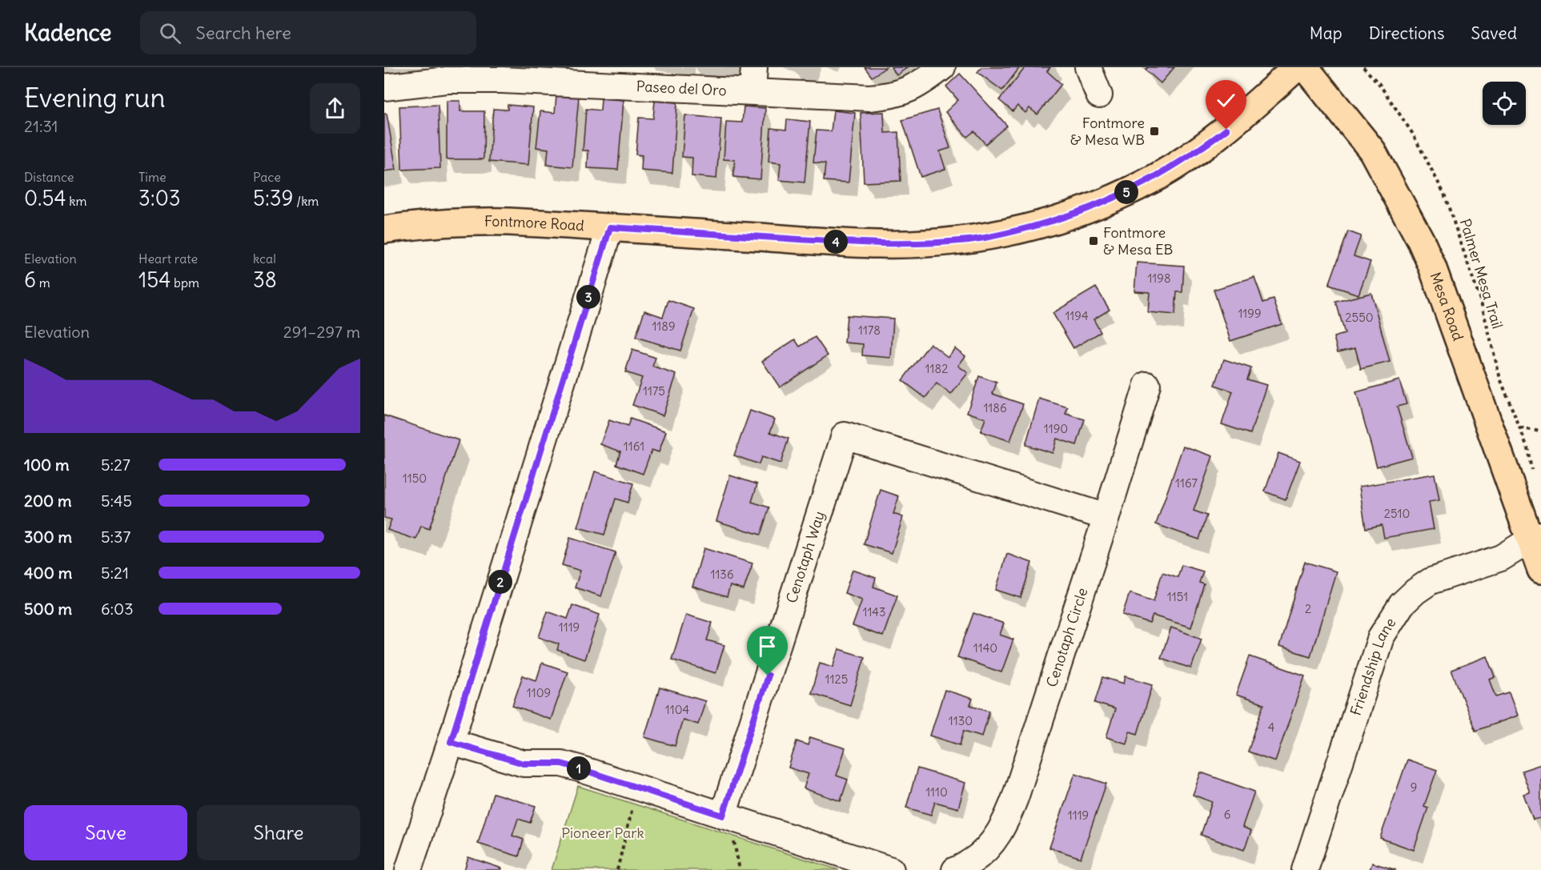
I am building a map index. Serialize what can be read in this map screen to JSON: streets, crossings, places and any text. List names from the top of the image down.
{
  "streets": {
    "main road": ["Fontmore Road", "Mesa Road"],
    "street": [
      "Paseo del Oro",
      "Cenotaph Way",
      "Cenotaph Circle",
      "Friendship Lane"
    ],
    "path": ["Palmer Mesa Trail"]
  },
  "crossings": [
    ["Mesa Road", "Friendship Lane"],
    ["Cenotaph Way", "Cenotaph Circle"]
  ],
  "parks": ["Pioneer Park"],
  "places": {
    "transit": ["Fontmore & Mesa WB", "Fontmore & Mesa EB"]
  },
  "house_numbers": [
    "1198",
    "1199",
    "1194",
    "2550",
    "1189",
    "1178",
    "1182",
    "1175",
    "1186",
    "1190",
    "1161",
    "1150",
    "1167",
    "2510",
    "1136",
    "1151",
    "2",
    "1143",
    "1119",
    "1140",
    "1125",
    "1109",
    "1104",
    "1130",
    "4",
    "9",
    "1110",
    "6",
    "1119"
  ],
  "page": {
    "header": "Kadence",
    "search": "Search here",
    "nav": ["Map", "Directions", "Saved"],
    "heading": ["Evening run", "21:31"],
    "stats": [
      ["Distance", "0.54 km"],
      ["Time", "3:03"],
      ["Pace", "5:39 /km"],
      ["Elevation", "6 m"],
      ["Heart rate", "154 bpm"],
      ["kcal", "38"]
    ],
    "pins": [
      "5",
      "4",
      "3",
      "2",
      "1"
    ],
    "chart": ["Elevation", "291–297 m"],
    "list": [
      {
        "name": "100 m",
        "note": "5:27"
      },
      {
        "name": "200 m",
        "note": "5:45"
      },
      {
        "name": "300 m",
        "note": "5:37"
      },
      {
        "name": "400 m",
        "note": "5:21"
      },
      {
        "name": "500 m",
        "note": "6:03"
      }
    ],
    "buttons": ["Save", "Share"]
  }
}
